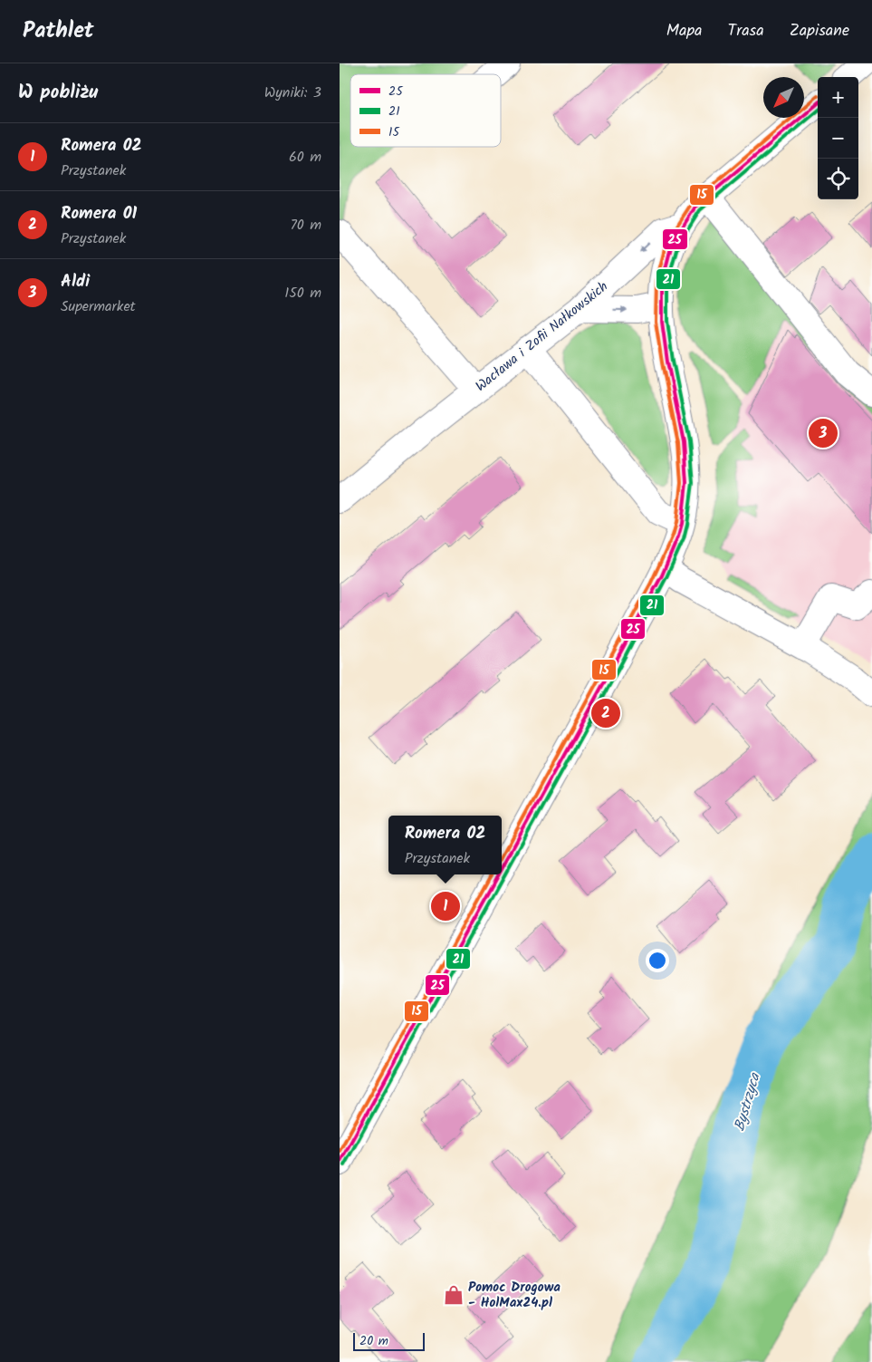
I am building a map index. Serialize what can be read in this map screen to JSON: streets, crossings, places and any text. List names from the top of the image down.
{
  "streets": {
    "street": ["Wacława i Zofii Nałkowskich"]
  },
  "water": ["Bystrzyca"],
  "places": {
    "shop": ["Pomoc Drogowa - HolMax24.pl"]
  },
  "lines": ["transit line 15", "transit line 25", "transit line 21"],
  "legend": ["25", "21", "15"],
  "scale_bar": "20 m",
  "north": "bottom left",
  "page": {
    "header": "Pathlet",
    "nav": ["Mapa", "Trasa", "Zapisane"],
    "heading": ["W pobliżu", "Wyniki: 3"],
    "map_buttons": ["+", "−"],
    "list": [
      {
        "mark": "1",
        "name": "Romera 02",
        "note": "Przystanek",
        "value": "60 m"
      },
      {
        "mark": "2",
        "name": "Romera 01",
        "note": "Przystanek",
        "value": "70 m"
      },
      {
        "mark": "3",
        "name": "Aldi",
        "note": "Supermarket",
        "value": "150 m"
      }
    ],
    "pins": ["3", "2", "1"],
    "popup": ["Romera 02", "Przystanek"],
    "scale": "20 m"
  }
}
